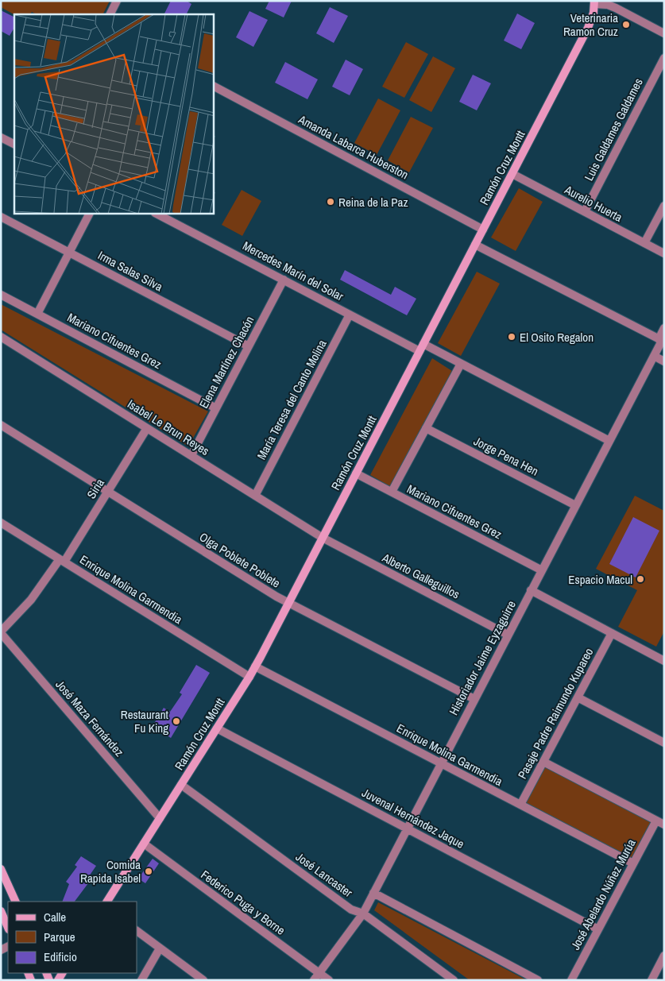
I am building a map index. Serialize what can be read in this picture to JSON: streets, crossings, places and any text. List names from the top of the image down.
{
  "streets": {
    "street": [
      "Luis Galdames Galdames",
      "Amanda Labarca Huberston",
      "Ramón Cruz Montt",
      "Aurelio Huerta",
      "Irma Salas Silva",
      "Mercedes Marín del Solar",
      "Mariano Cifuentes Grez",
      "Elena Martínez Chacón",
      "María Teresa del Canto Molina",
      "Isabel Le Brun Reyes",
      "Jorge Pena Hen",
      "Siria",
      "Olga Poblete Poblete",
      "Alberto Galleguillos",
      "Enrique Molina Garmendia",
      "Historiador Jaime Eyzaguirre",
      "Pasaje Padre Raimundo Kupareo",
      "José Maza Fernández",
      "Juvenal Hernández Jaque",
      "José Lancaster",
      "José Abelardo Núñez Murúa",
      "Federico Puga y Borne"
    ]
  },
  "crossings": [
    ["Luis Galdames Galdames", "Aurelio Huerta"],
    ["Amanda Labarca Huberston", "Ramón Cruz Montt"],
    ["Ramón Cruz Montt", "Aurelio Huerta"],
    ["Ramón Cruz Montt", "Mercedes Marín del Solar"],
    ["Ramón Cruz Montt", "Mariano Cifuentes Grez"],
    ["Ramón Cruz Montt", "Isabel Le Brun Reyes"],
    ["Ramón Cruz Montt", "Olga Poblete Poblete"],
    ["Ramón Cruz Montt", "Alberto Galleguillos"],
    ["Ramón Cruz Montt", "Enrique Molina Garmendia"],
    ["Ramón Cruz Montt", "José Maza Fernández"],
    ["Ramón Cruz Montt", "Juvenal Hernández Jaque"],
    ["Ramón Cruz Montt", "José Lancaster"],
    ["Ramón Cruz Montt", "Federico Puga y Borne"],
    ["Irma Salas Silva", "Elena Martínez Chacón"],
    ["Mercedes Marín del Solar", "Elena Martínez Chacón"],
    ["Mercedes Marín del Solar", "María Teresa del Canto Molina"],
    ["Mercedes Marín del Solar", "Historiador Jaime Eyzaguirre"],
    ["Mariano Cifuentes Grez", "Elena Martínez Chacón"],
    ["Mariano Cifuentes Grez", "Historiador Jaime Eyzaguirre"],
    ["Elena Martínez Chacón", "Isabel Le Brun Reyes"],
    ["María Teresa del Canto Molina", "Isabel Le Brun Reyes"],
    ["Isabel Le Brun Reyes", "Siria"],
    ["Isabel Le Brun Reyes", "Alberto Galleguillos"],
    ["Jorge Pena Hen", "Historiador Jaime Eyzaguirre"],
    ["Siria", "Olga Poblete Poblete"],
    ["Siria", "Enrique Molina Garmendia"],
    ["Siria", "José Maza Fernández"],
    ["Olga Poblete Poblete", "Historiador Jaime Eyzaguirre"],
    ["Alberto Galleguillos", "Historiador Jaime Eyzaguirre"],
    ["Enrique Molina Garmendia", "Historiador Jaime Eyzaguirre"],
    ["Enrique Molina Garmendia", "Pasaje Padre Raimundo Kupareo"],
    ["Enrique Molina Garmendia", "José Abelardo Núñez Murúa"],
    ["Historiador Jaime Eyzaguirre", "Juvenal Hernández Jaque"],
    ["Historiador Jaime Eyzaguirre", "José Lancaster"],
    ["Historiador Jaime Eyzaguirre", "Federico Puga y Borne"],
    ["Juvenal Hernández Jaque", "José Abelardo Núñez Murúa"]
  ],
  "places": [
    "Veterinaria Ramon Cruz",
    "Reina de la Paz",
    "El Osito Regalon",
    "Espacio Macul",
    "Restaurant Fu King",
    "Comida Rapida Isabel"
  ],
  "legend": ["Calle", "Parque", "Edificio"]
}
